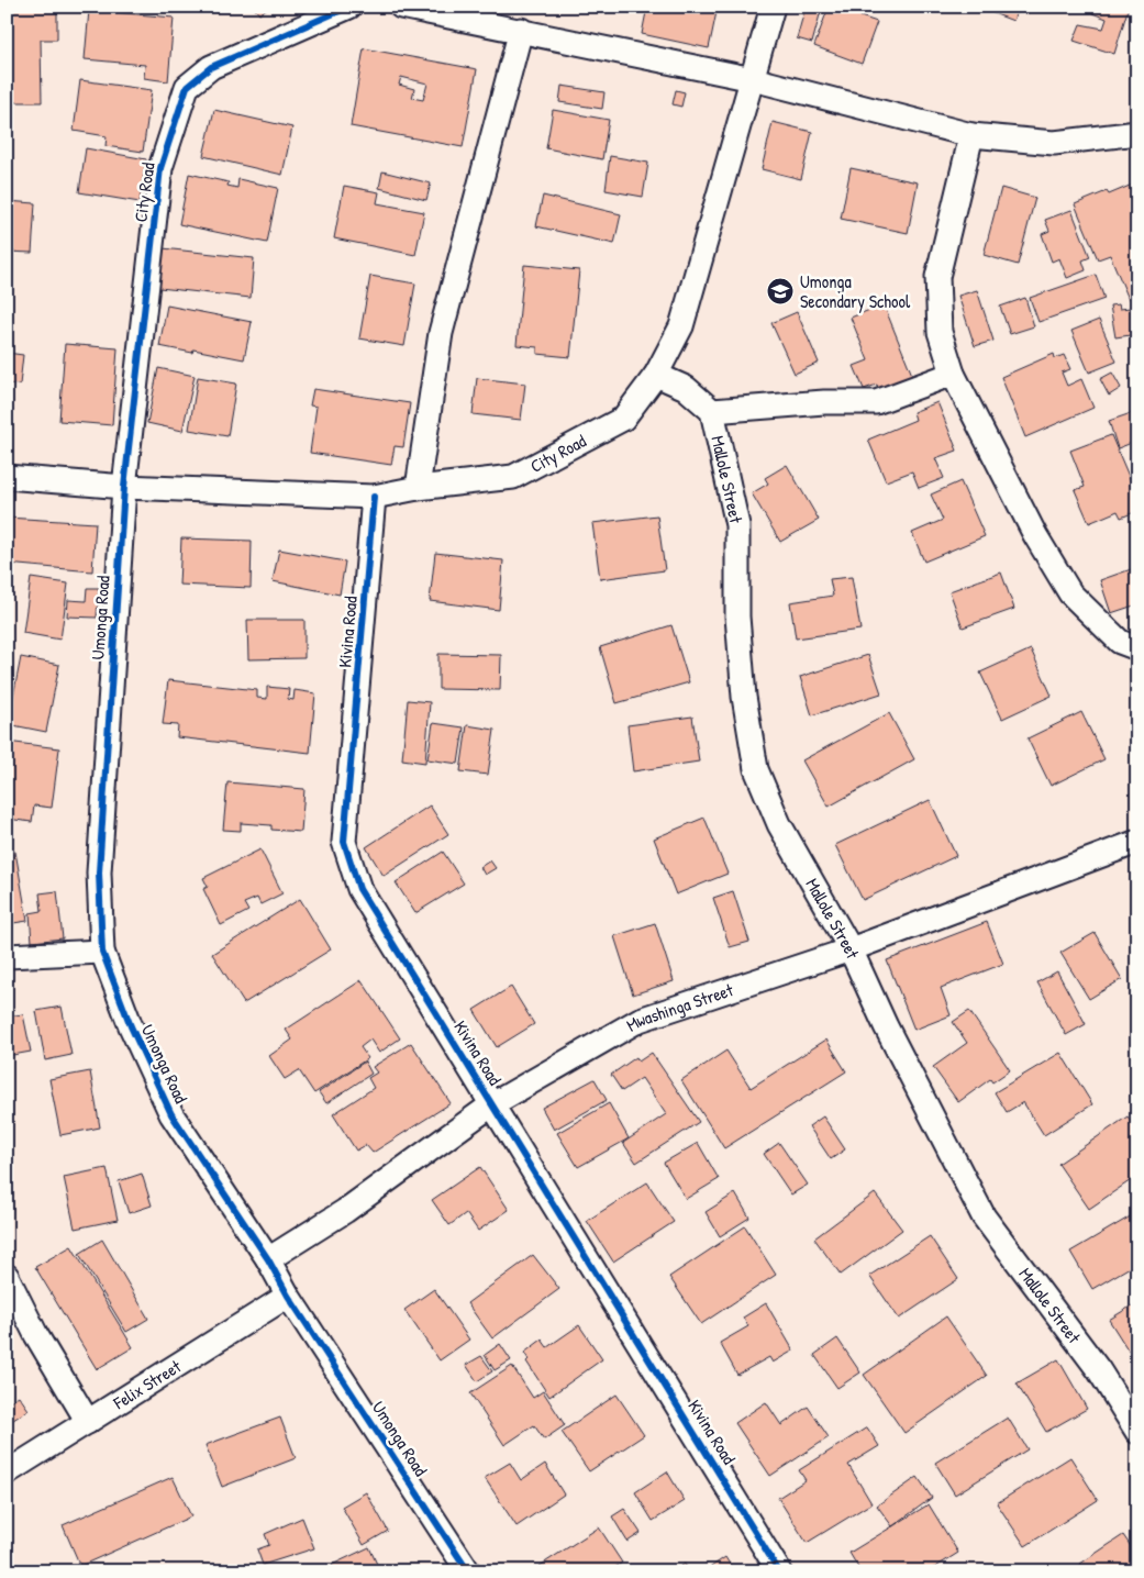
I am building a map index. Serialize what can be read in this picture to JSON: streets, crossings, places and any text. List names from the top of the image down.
{
  "streets": {
    "street": [
      "City Road",
      "Mallole Street",
      "Umonga Road",
      "Kivina Road",
      "Mwashinga Street",
      "Felix Street"
    ]
  },
  "crossings": [
    ["City Road", "Mallole Street"],
    ["City Road", "Umonga Road"],
    ["City Road", "Kivina Road"],
    ["Mallole Street", "Mwashinga Street"],
    ["Umonga Road", "Mwashinga Street"],
    ["Umonga Road", "Felix Street"],
    ["Kivina Road", "Mwashinga Street"]
  ],
  "places": {
    "school or university": ["Umonga Secondary School"]
  }
}
